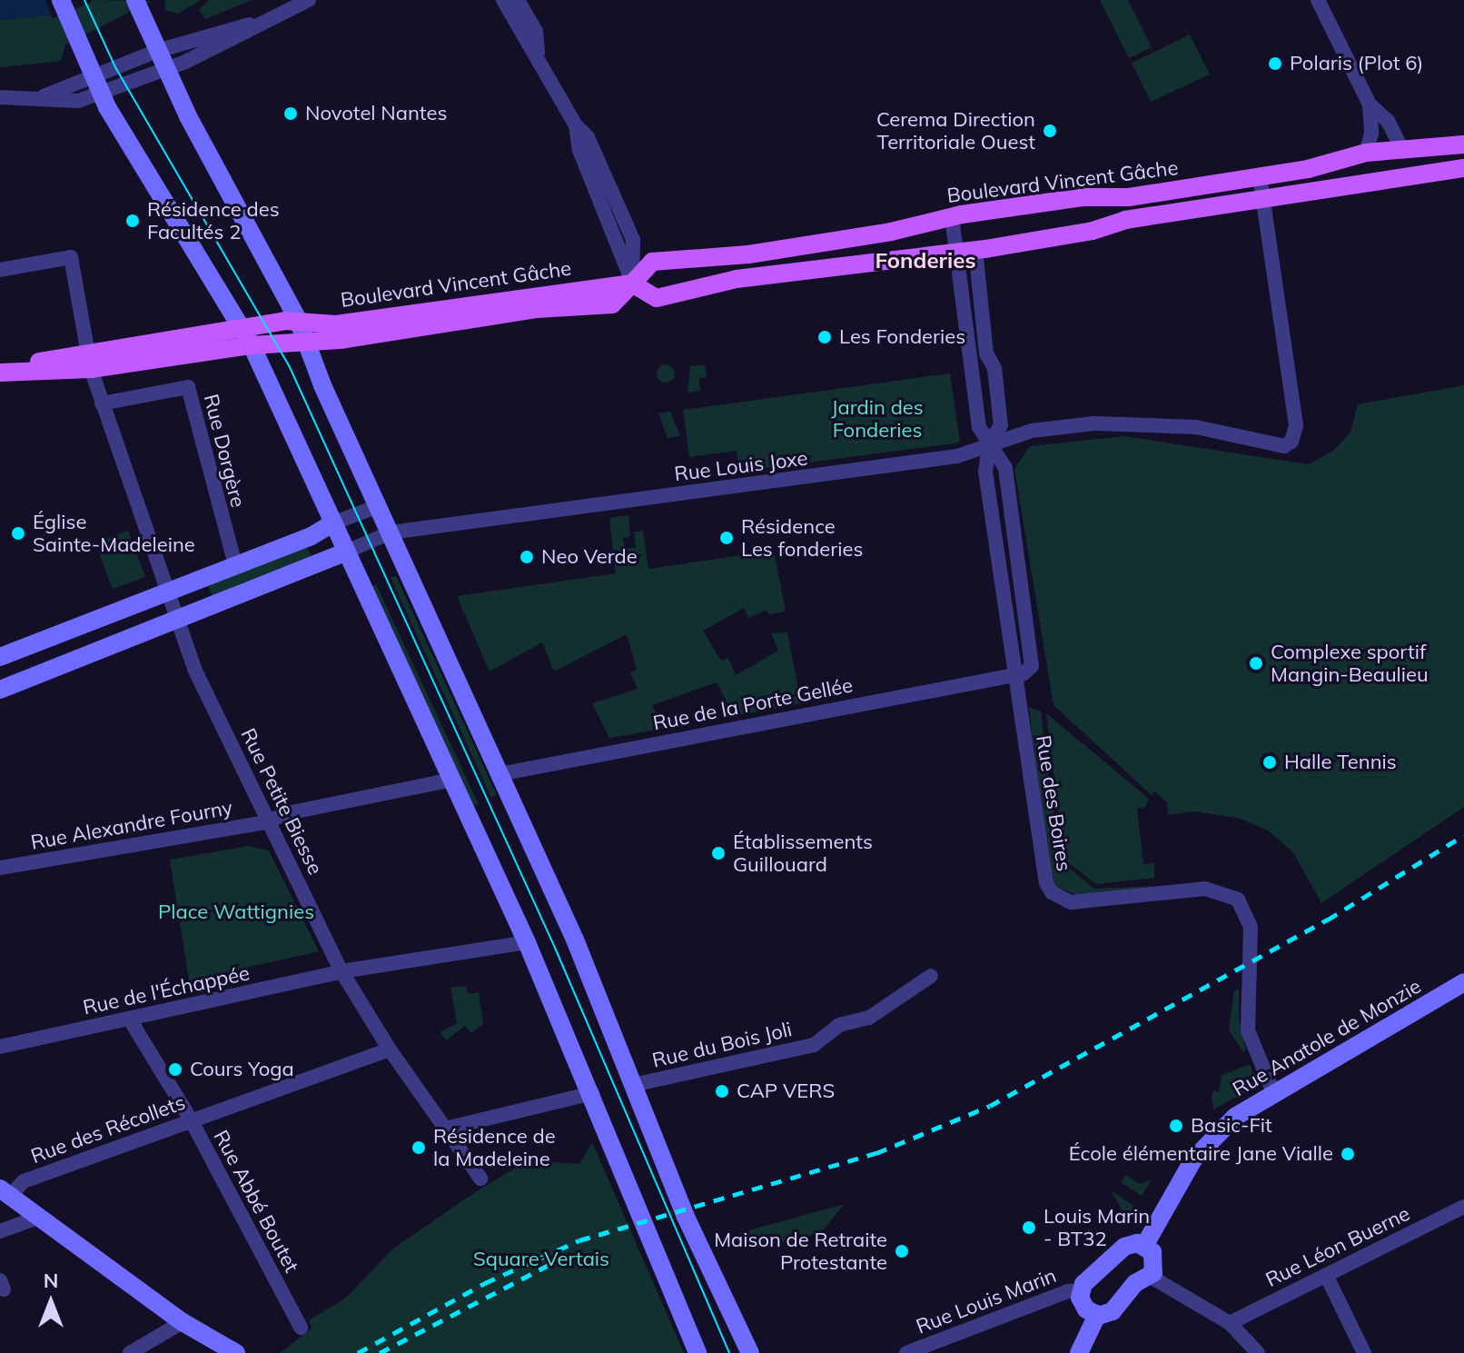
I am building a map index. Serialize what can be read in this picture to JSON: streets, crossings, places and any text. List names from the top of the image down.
{
  "streets": {
    "main road": ["Boulevard Vincent Gâche", "Rue Anatole de Monzie"],
    "street": [
      "Rue Dorgère",
      "Rue Louis Joxe",
      "Rue de la Porte Gellée",
      "Rue Petite Biesse",
      "Rue des Boires",
      "Rue Alexandre Fourny",
      "Rue de l'Échappée",
      "Rue du Bois Joli",
      "Rue des Récollets",
      "Rue Abbé Boutet",
      "Rue Léon Buerne",
      "Rue Louis Marin"
    ]
  },
  "crossings": [
    ["Boulevard Vincent Gâche", "Rue Louis Joxe"],
    ["Rue Dorgère", "Rue Petite Biesse"],
    ["Rue de la Porte Gellée", "Rue des Boires"],
    ["Rue Petite Biesse", "Rue Alexandre Fourny"],
    ["Rue Petite Biesse", "Rue de l'Échappée"],
    ["Rue Petite Biesse", "Rue des Récollets"],
    ["Rue des Boires", "Rue Anatole de Monzie"],
    ["Rue de l'Échappée", "Rue Abbé Boutet"],
    ["Rue des Récollets", "Rue Abbé Boutet"]
  ],
  "districts": ["Fonderies"],
  "parks": ["Jardin des Fonderies", "Place Wattignies", "Square Vertais"],
  "places": [
    "Polaris (Plot 6)",
    "Novotel Nantes",
    "Cerema Direction Territoriale Ouest",
    "Résidence des Facultés 2",
    "Les Fonderies",
    "Église Sainte-Madeleine",
    "Résidence Les fonderies",
    "Neo Verde",
    "Complexe sportif Mangin-Beaulieu",
    "Halle Tennis",
    "Établissements Guillouard",
    "Cours Yoga",
    "CAP VERS",
    "Basic-Fit",
    "Résidence de la Madeleine",
    "École élémentaire Jane Vialle",
    "Louis Marin - BT32",
    "Maison de Retraite Protestante"
  ],
  "north": "top"
}
